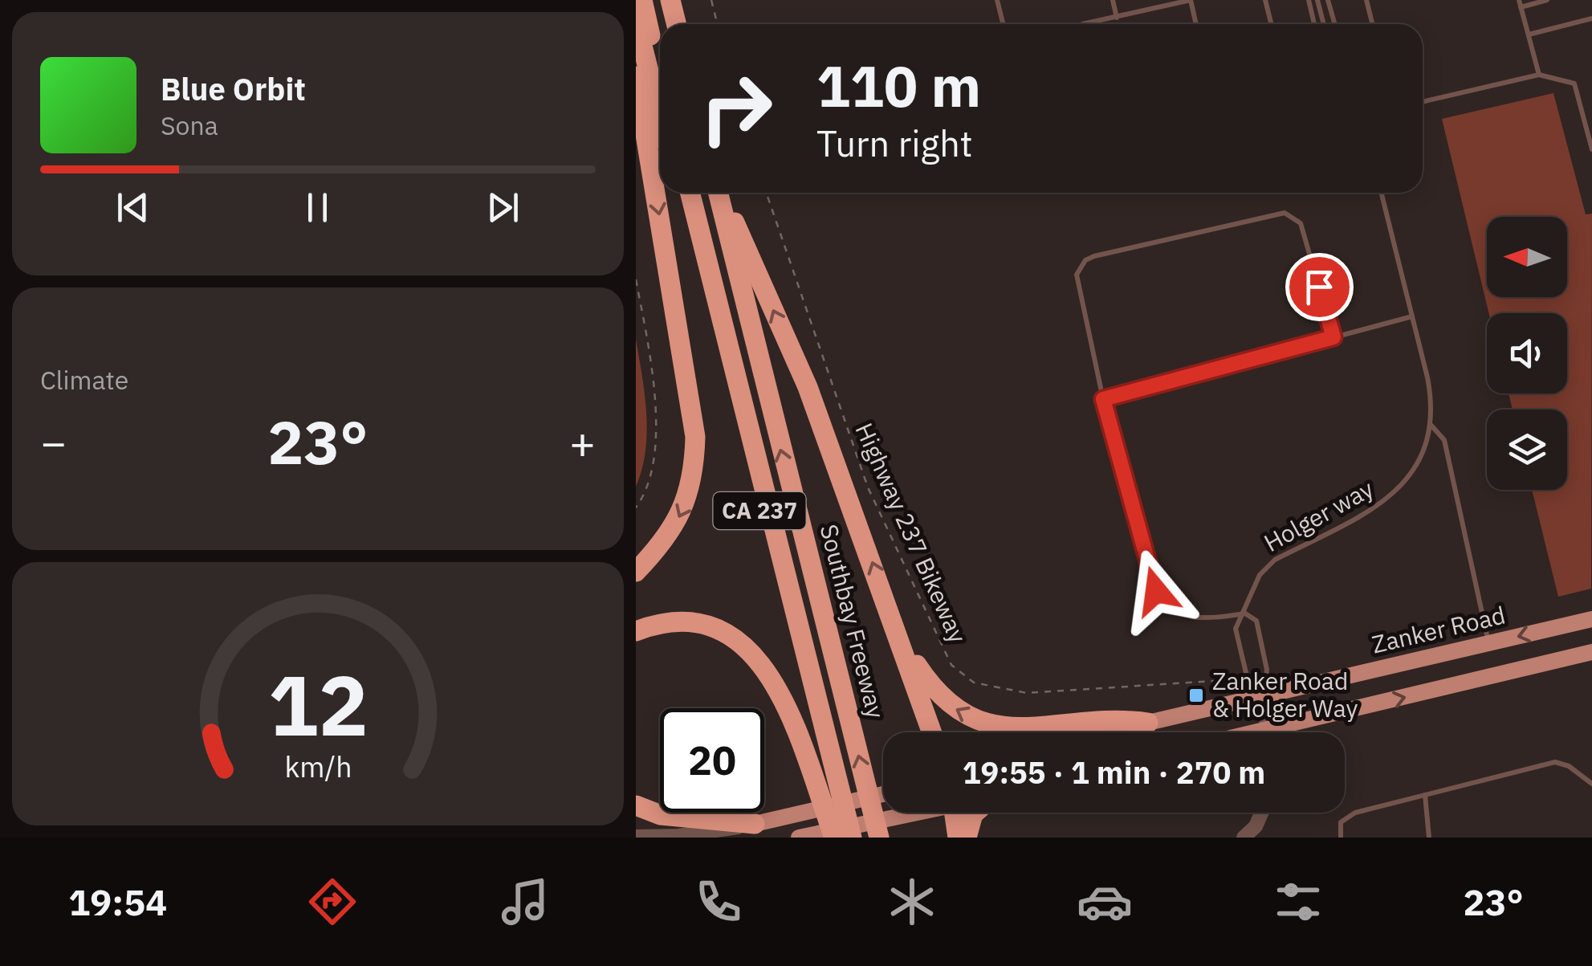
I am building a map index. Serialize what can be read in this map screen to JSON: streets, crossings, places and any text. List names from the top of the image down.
{
  "streets": {
    "highway": ["CA 237", "Southbay Freeway"],
    "main road": ["Zanker Road"],
    "lane": ["Holger way"],
    "path": ["Highway 237 Bikeway"]
  },
  "places": {
    "transit": ["Zanker Road & Holger Way"]
  },
  "north": "left",
  "page": {
    "turn": ["110 m", "Turn right"],
    "song": ["Blue Orbit", "Sona"],
    "tile": "Climate",
    "heat": ["−", "23°", "+"],
    "limit": "20",
    "trip": "19:55 · 1 min · 270 m",
    "tabs": ["19:54", "23°"],
    "gauge": ["12", "km/h"]
  }
}
